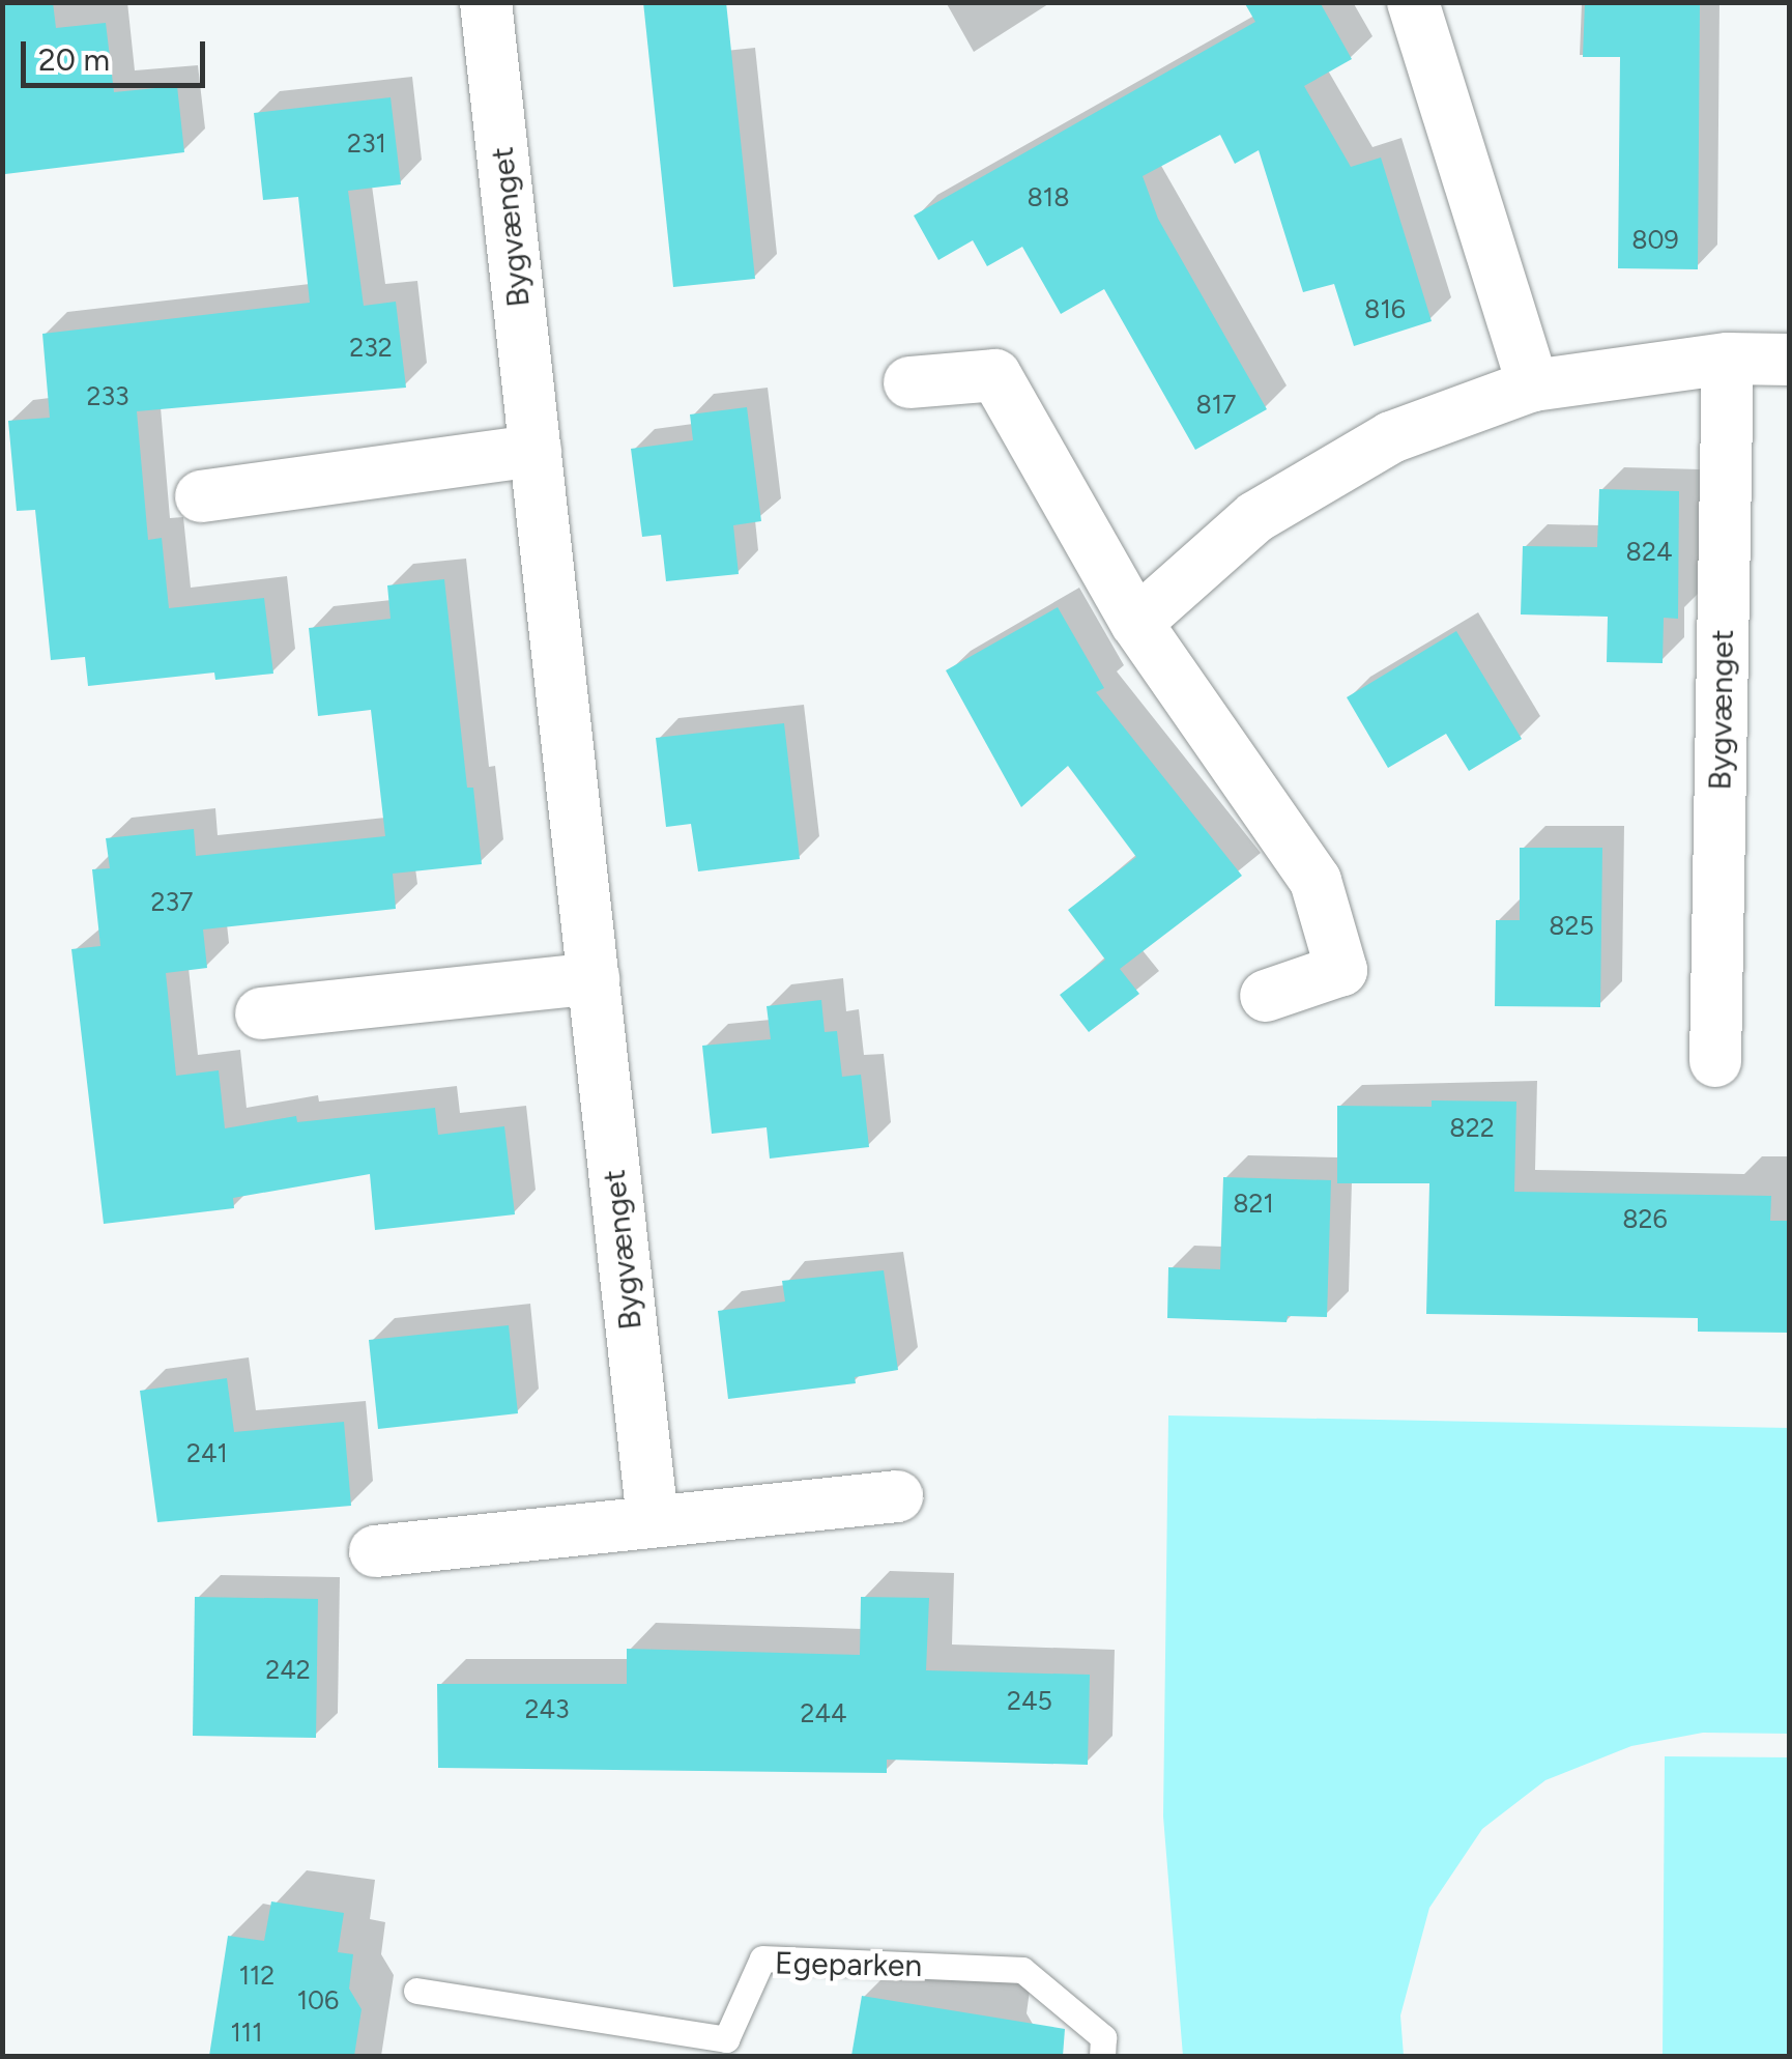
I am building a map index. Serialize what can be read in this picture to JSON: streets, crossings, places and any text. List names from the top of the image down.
{
  "streets": {
    "street": ["Bygvænget"],
    "lane": ["Egeparken"]
  },
  "house_numbers": [
    "231",
    "818",
    "809",
    "816",
    "232",
    "233",
    "817",
    "824",
    "237",
    "825",
    "822",
    "821",
    "826",
    "241",
    "242",
    "245",
    "243",
    "244",
    "112",
    "106",
    "111"
  ],
  "scale_bar": "20 m"
}
